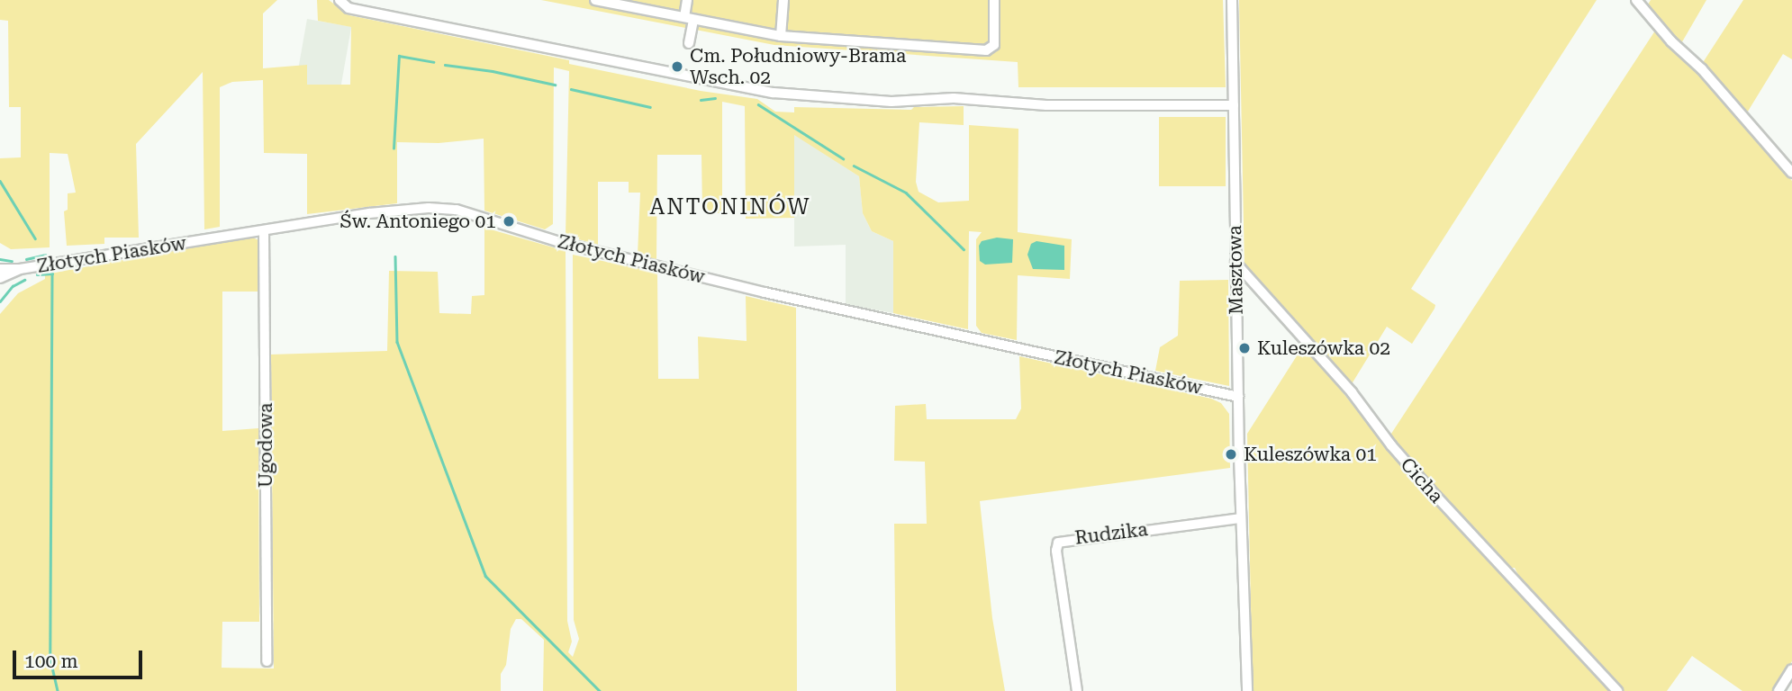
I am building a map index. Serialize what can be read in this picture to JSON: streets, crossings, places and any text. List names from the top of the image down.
{
  "streets": {
    "street": [
      "Złotych Piasków",
      "Masztowa",
      "Ugodowa",
      "Cicha",
      "Rudzika"
    ]
  },
  "crossings": [
    ["Złotych Piasków", "Masztowa"],
    ["Złotych Piasków", "Ugodowa"],
    ["Masztowa", "Cicha"],
    ["Masztowa", "Rudzika"]
  ],
  "districts": ["ANTONINÓW"],
  "places": [
    "Cm. Południowy-Brama Wsch. 02",
    "Św. Antoniego 01",
    "Kuleszówka 02",
    "Kuleszówka 01"
  ],
  "scale_bar": "100 m"
}
